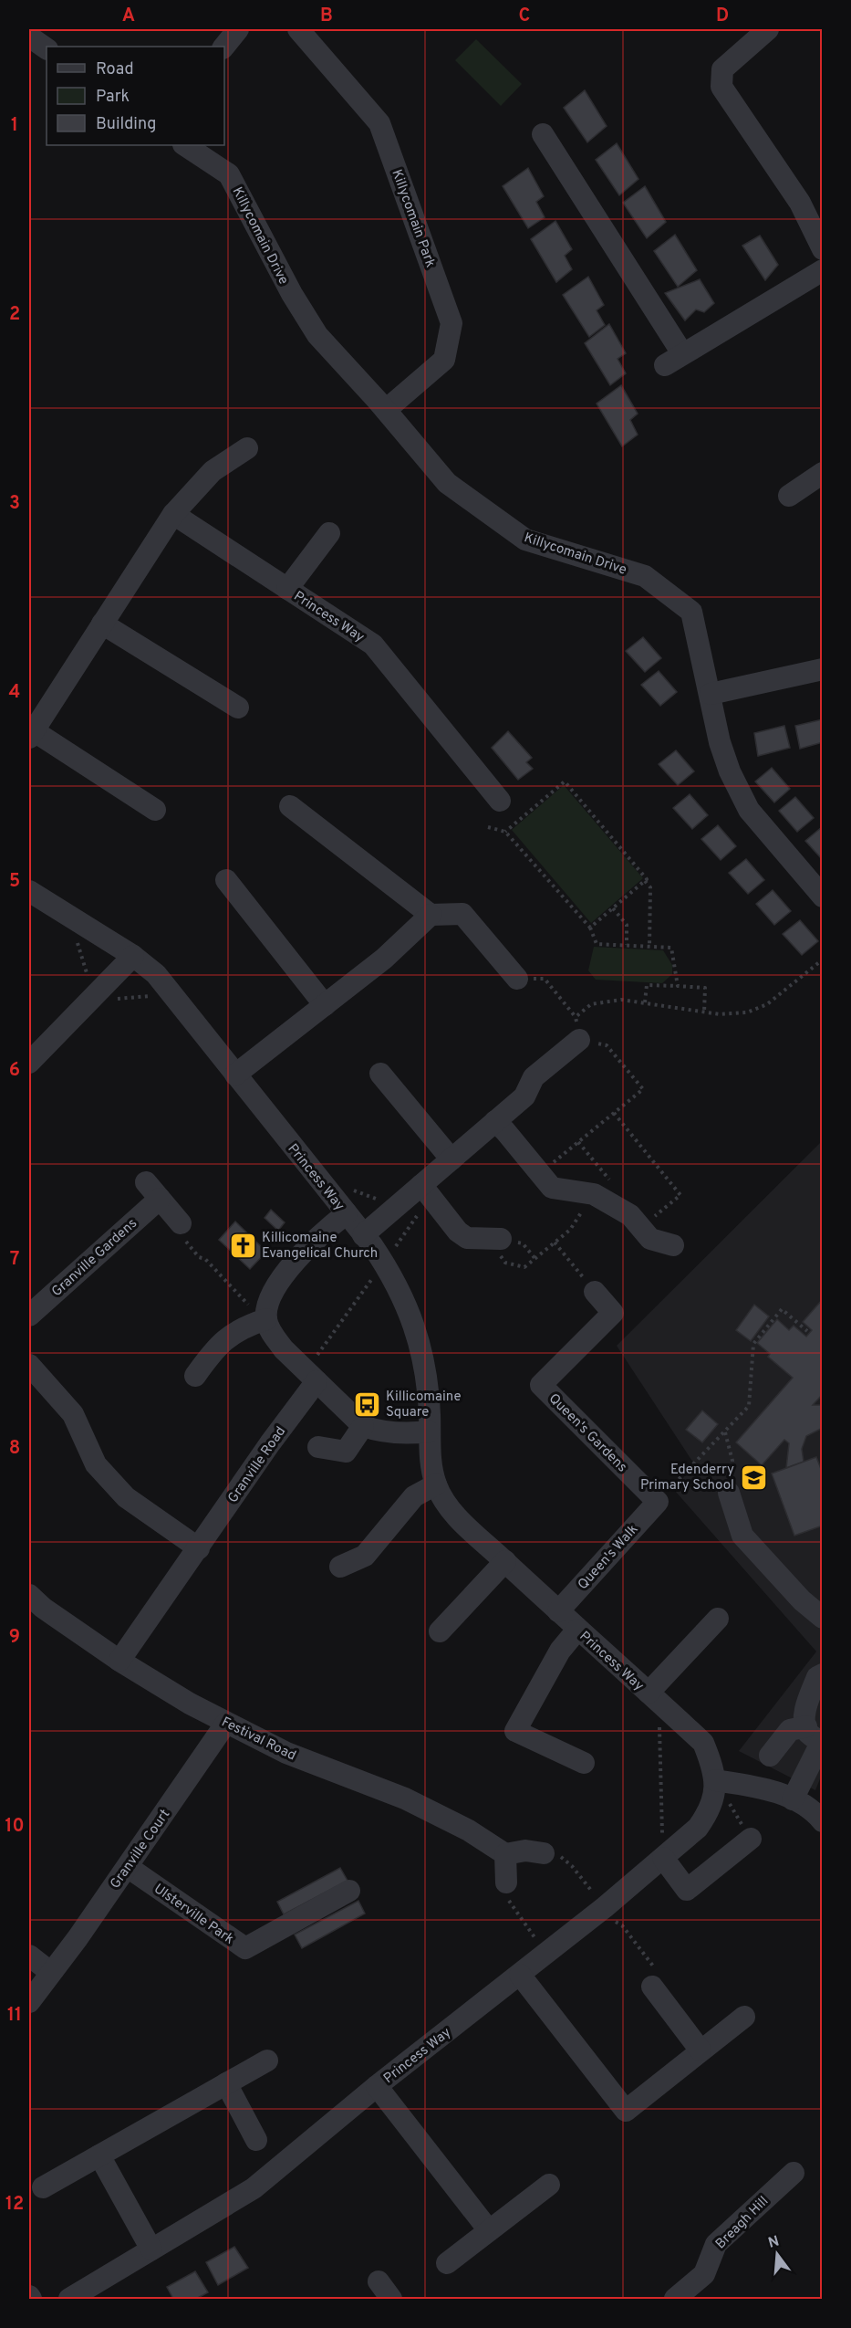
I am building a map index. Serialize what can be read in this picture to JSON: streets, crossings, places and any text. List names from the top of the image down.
{
  "streets": {
    "street": [
      "Killycomain Park",
      "Killycomain Drive",
      "Princess Way",
      "Granville Gardens",
      "Queen's Gardens",
      "Granville Road",
      "Queen's Walk",
      "Festival Road",
      "Granville Court",
      "Ulsterville Park",
      "Breagh Hill"
    ]
  },
  "crossings": [
    ["Killycomain Park", "Killycomain Drive"],
    ["Princess Way", "Queen's Walk"],
    ["Queen's Gardens", "Queen's Walk"],
    ["Granville Road", "Festival Road"],
    ["Festival Road", "Granville Court"],
    ["Granville Court", "Ulsterville Park"]
  ],
  "places": {
    "church": ["Killicomaine Evangelical Church"],
    "bus stop": ["Killicomaine Square"],
    "school or university": ["Edenderry Primary School"]
  },
  "legend": ["Road", "Park", "Building"],
  "north": "top",
  "grid": {
    "columns": [
      "A",
      "B",
      "C",
      "D"
    ],
    "rows": [
      "1",
      "2",
      "3",
      "4",
      "5",
      "6",
      "7",
      "8",
      "9",
      "10",
      "11",
      "12"
    ]
  }
}
